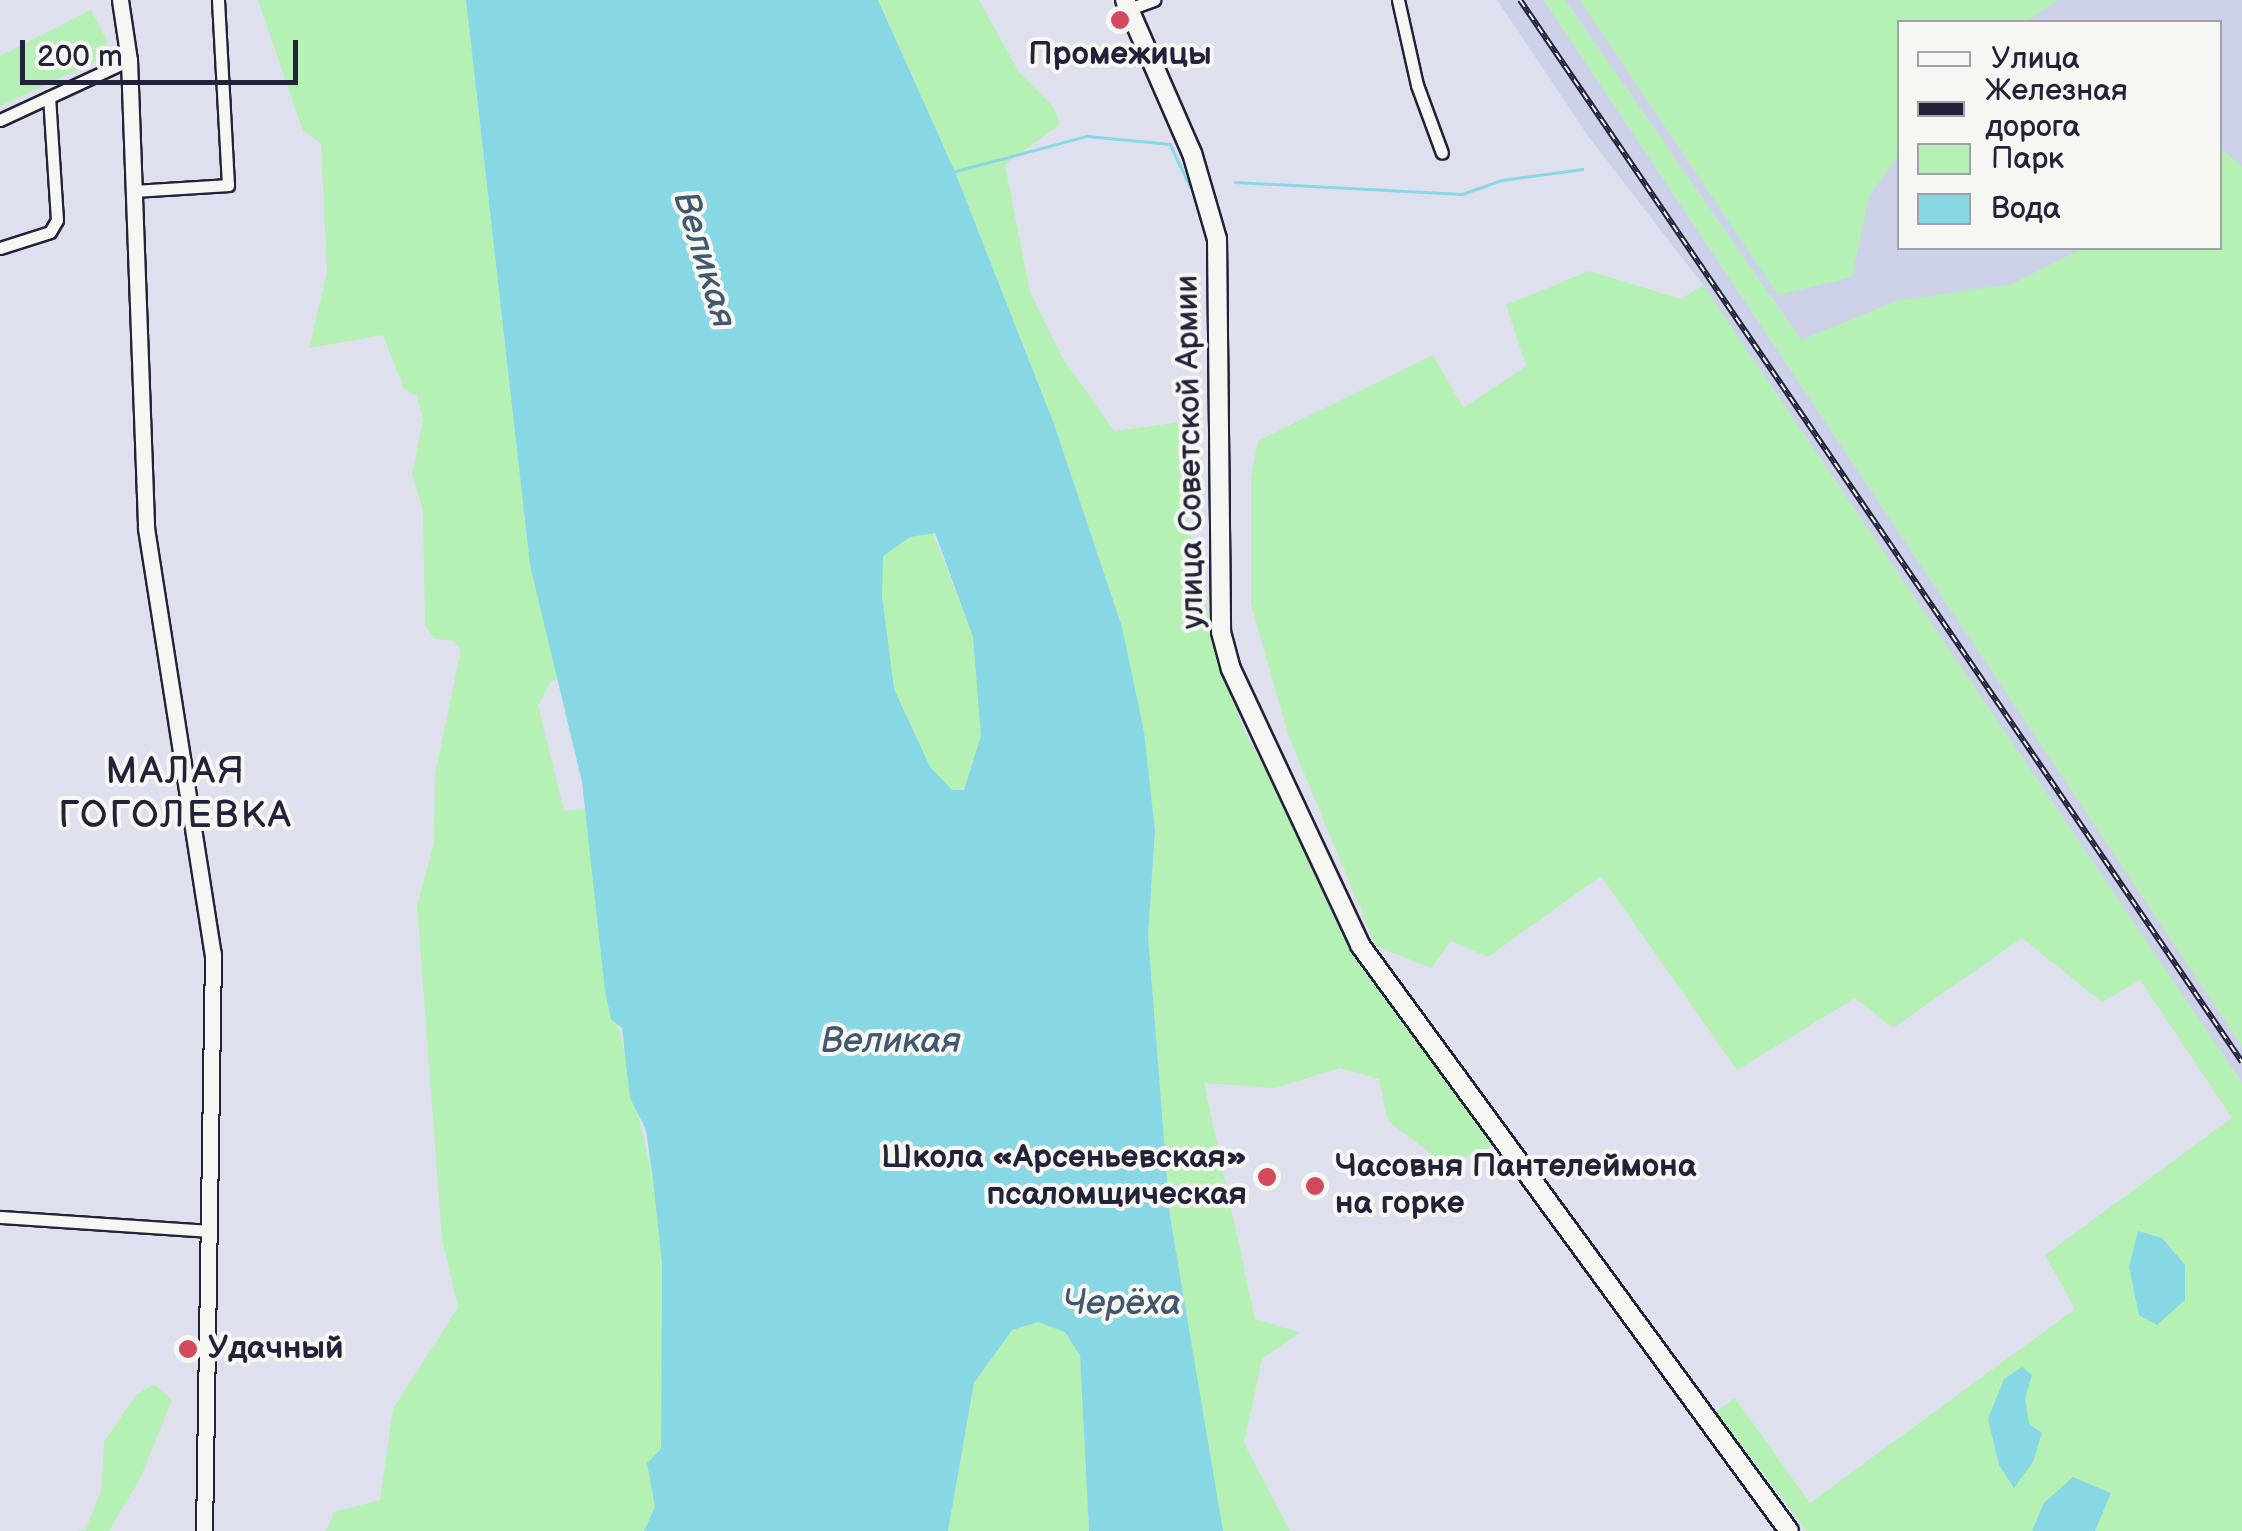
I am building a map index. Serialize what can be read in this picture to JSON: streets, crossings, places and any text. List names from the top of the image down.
{
  "streets": {
    "main road": ["улица Советской Армии"]
  },
  "districts": ["МАЛАЯ ГОГОЛЕВКА"],
  "water": ["Великая", "Черёха"],
  "places": [
    "Промежицы",
    "Школа «Арсеньевская» псаломщическая",
    "Часовня Пантелеймона на горке",
    "Удачный"
  ],
  "legend": [
    "Улица",
    "Железная дорога",
    "Парк",
    "Вода"
  ],
  "scale_bar": "200 m"
}
